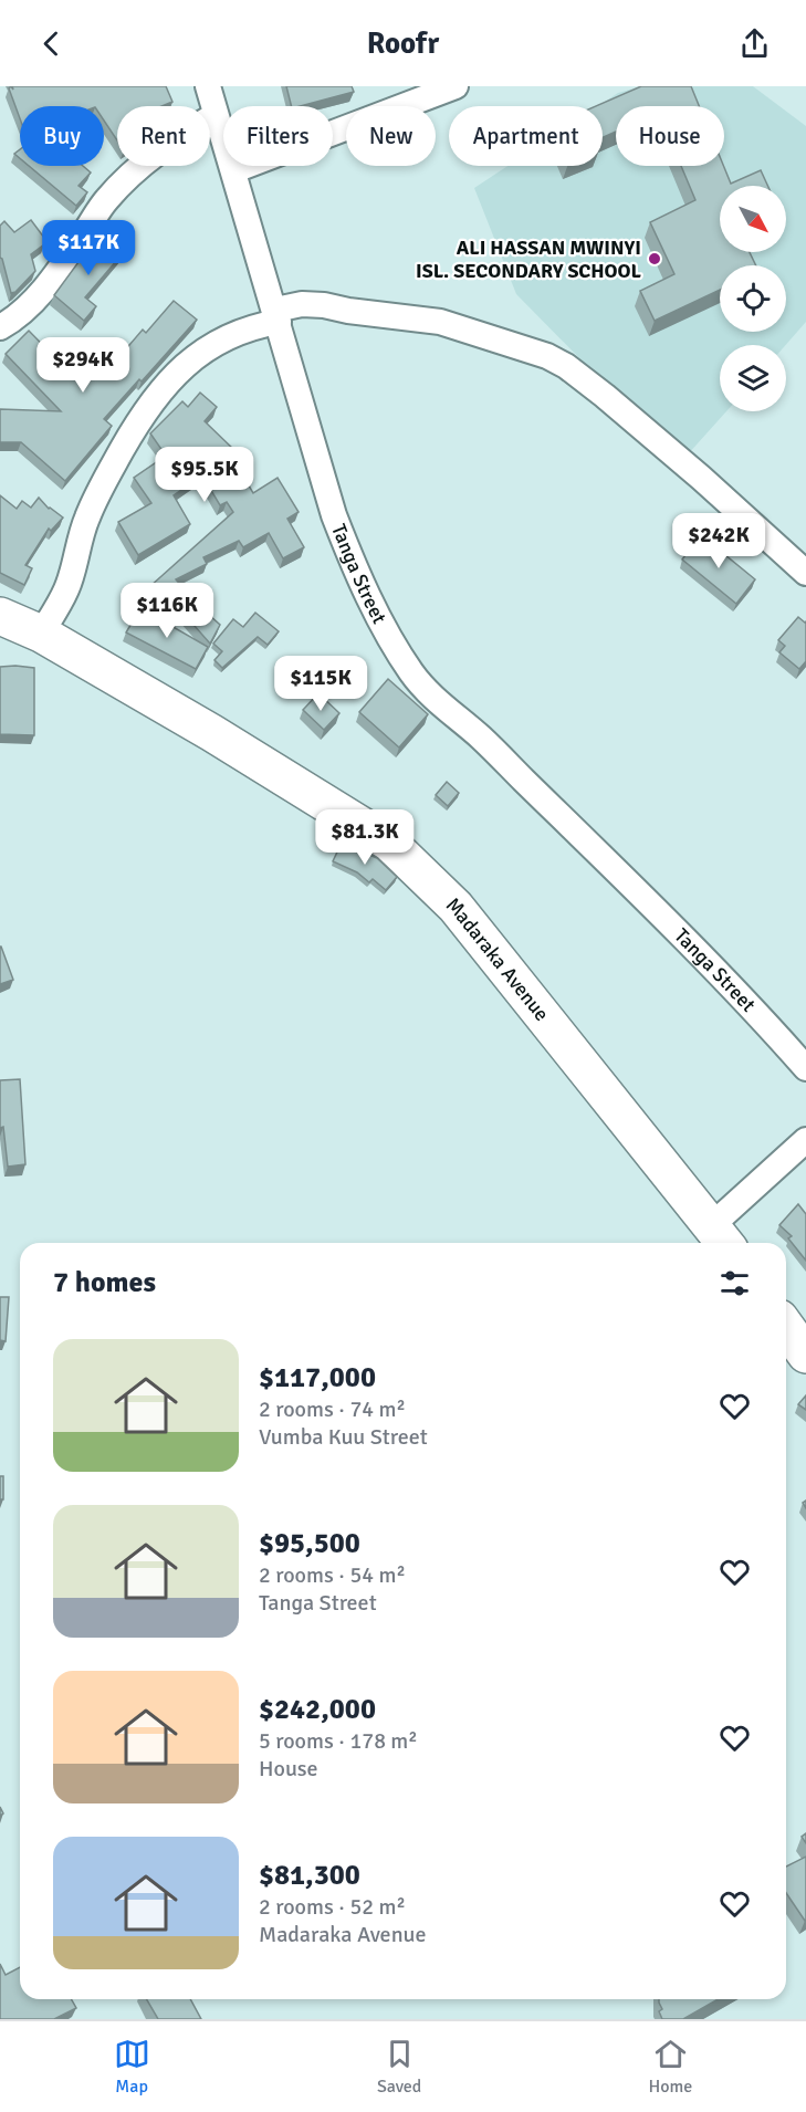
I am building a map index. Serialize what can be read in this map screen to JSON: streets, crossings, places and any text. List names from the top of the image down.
{
  "streets": {
    "main road": ["Madaraka Avenue"],
    "street": ["Tanga Street"]
  },
  "places": ["ALI HASSAN MWINYI ISL. SECONDARY SCHOOL"],
  "north": "bottom right",
  "page": {
    "header": "Roofr",
    "chip": [
      "Buy",
      "Rent",
      "Filters",
      "New",
      "Apartment",
      "House"
    ],
    "price": [
      "$117K",
      "$294K",
      "$95.5K",
      "$242K",
      "$116K",
      "$115K",
      "$81.3K"
    ],
    "heading": "7 homes",
    "list": [
      {
        "name": "$117,000",
        "note": "2 rooms · 74 m² · Vumba Kuu Street"
      },
      {
        "name": "$95,500",
        "note": "2 rooms · 54 m² · Tanga Street"
      },
      {
        "name": "$242,000",
        "note": "5 rooms · 178 m² · House"
      },
      {
        "name": "$81,300",
        "note": "2 rooms · 52 m² · Madaraka Avenue"
      }
    ],
    "tabs": ["Map", "Saved", "Home"]
  }
}
